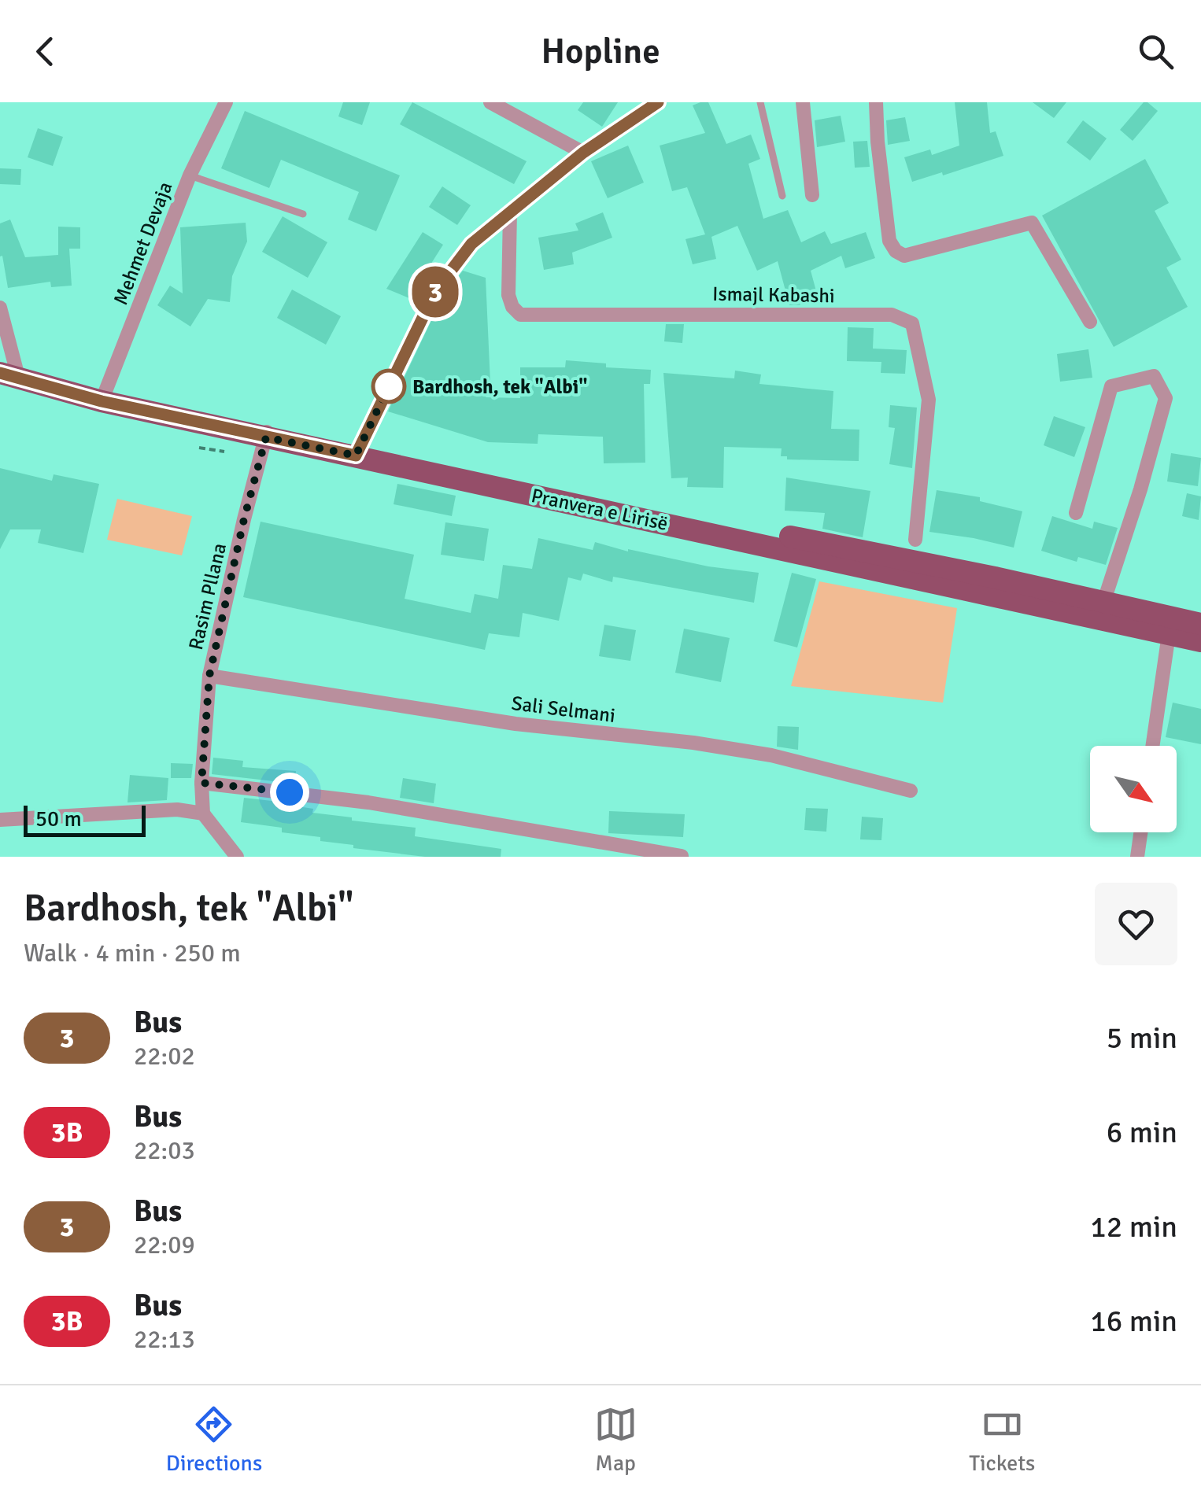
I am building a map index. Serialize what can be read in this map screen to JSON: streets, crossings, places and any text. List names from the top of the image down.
{
  "streets": {
    "main road": ["Pranvera e Lirisë"],
    "street": [
      "Mehmet Devaja",
      "Ismajl Kabashi",
      "Rasim Pllana",
      "Sali Selmani"
    ]
  },
  "crossings": [
    ["Mehmet Devaja", "Pranvera e Lirisë"],
    ["Pranvera e Lirisë", "Rasim Pllana"],
    ["Rasim Pllana", "Sali Selmani"]
  ],
  "places": ["Bardhosh, tek \"Albi\""],
  "lines": ["bus line 3"],
  "scale_bar": "50 m",
  "north": "bottom right",
  "page": {
    "header": "Hopline",
    "on_map": "3",
    "scale": "50 m",
    "heading": ["Bardhosh, tek \"Albi\"", "Walk · 4 min · 250 m"],
    "list": [
      {
        "mark": "3",
        "name": "Bus",
        "note": "22:02",
        "value": "5 min"
      },
      {
        "mark": "3B",
        "name": "Bus",
        "note": "22:03",
        "value": "6 min"
      },
      {
        "mark": "3",
        "name": "Bus",
        "note": "22:09",
        "value": "12 min"
      },
      {
        "mark": "3B",
        "name": "Bus",
        "note": "22:13",
        "value": "16 min"
      }
    ],
    "tabs": ["Directions", "Map", "Tickets"]
  }
}
